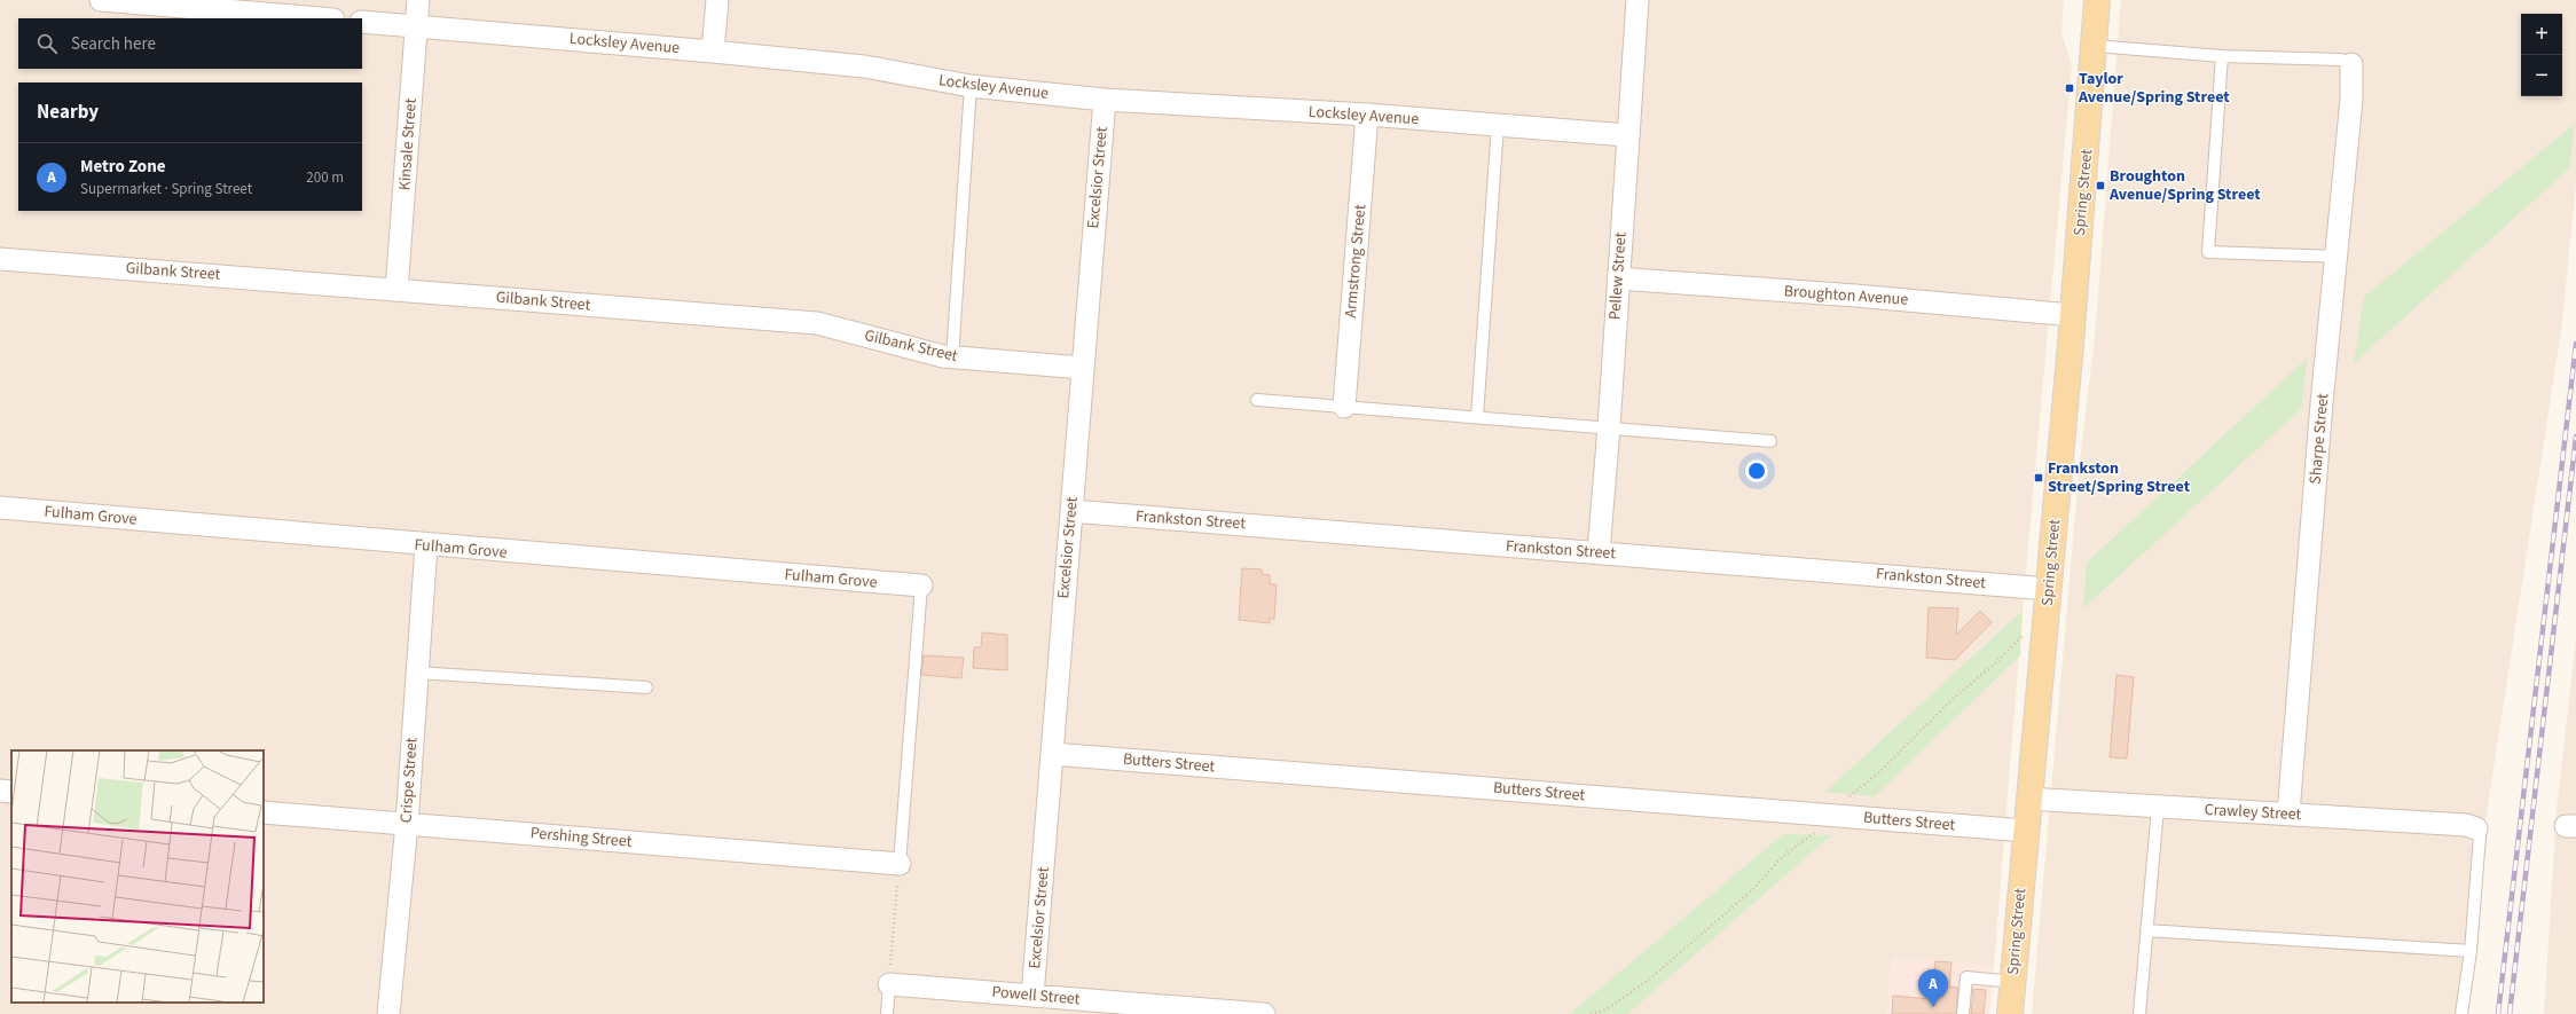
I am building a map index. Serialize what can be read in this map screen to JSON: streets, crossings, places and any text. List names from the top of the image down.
{
  "streets": {
    "main road": ["Spring Street"],
    "street": [
      "Locksley Avenue",
      "Kinsale Street",
      "Excelsior Street",
      "Armstrong Street",
      "Gilbank Street",
      "Pellew Street",
      "Broughton Avenue",
      "Sharpe Street",
      "Fulham Grove",
      "Frankston Street",
      "Butters Street",
      "Crispe Street",
      "Crawley Street",
      "Pershing Street",
      "Powell Street"
    ]
  },
  "crossings": [
    ["Locksley Avenue", "Kinsale Street"],
    ["Locksley Avenue", "Excelsior Street"],
    ["Locksley Avenue", "Armstrong Street"],
    ["Locksley Avenue", "Pellew Street"],
    ["Kinsale Street", "Gilbank Street"],
    ["Excelsior Street", "Gilbank Street"],
    ["Excelsior Street", "Frankston Street"],
    ["Excelsior Street", "Butters Street"],
    ["Excelsior Street", "Powell Street"],
    ["Spring Street", "Broughton Avenue"],
    ["Spring Street", "Frankston Street"],
    ["Spring Street", "Butters Street"],
    ["Spring Street", "Crawley Street"],
    ["Pellew Street", "Broughton Avenue"],
    ["Pellew Street", "Frankston Street"],
    ["Sharpe Street", "Crawley Street"],
    ["Fulham Grove", "Crispe Street"],
    ["Crispe Street", "Pershing Street"]
  ],
  "places": {
    "transit": ["Taylor Avenue/Spring Street", "Broughton Avenue/Spring Street", "Frankston Street/Spring Street"]
  },
  "page": {
    "map_buttons": ["+", "−"],
    "search": "Search here",
    "heading": "Nearby",
    "list": [
      {
        "mark": "A",
        "name": "Metro Zone",
        "note": "Supermarket · Spring Street",
        "value": "200 m"
      }
    ],
    "pins": "A"
  }
}
